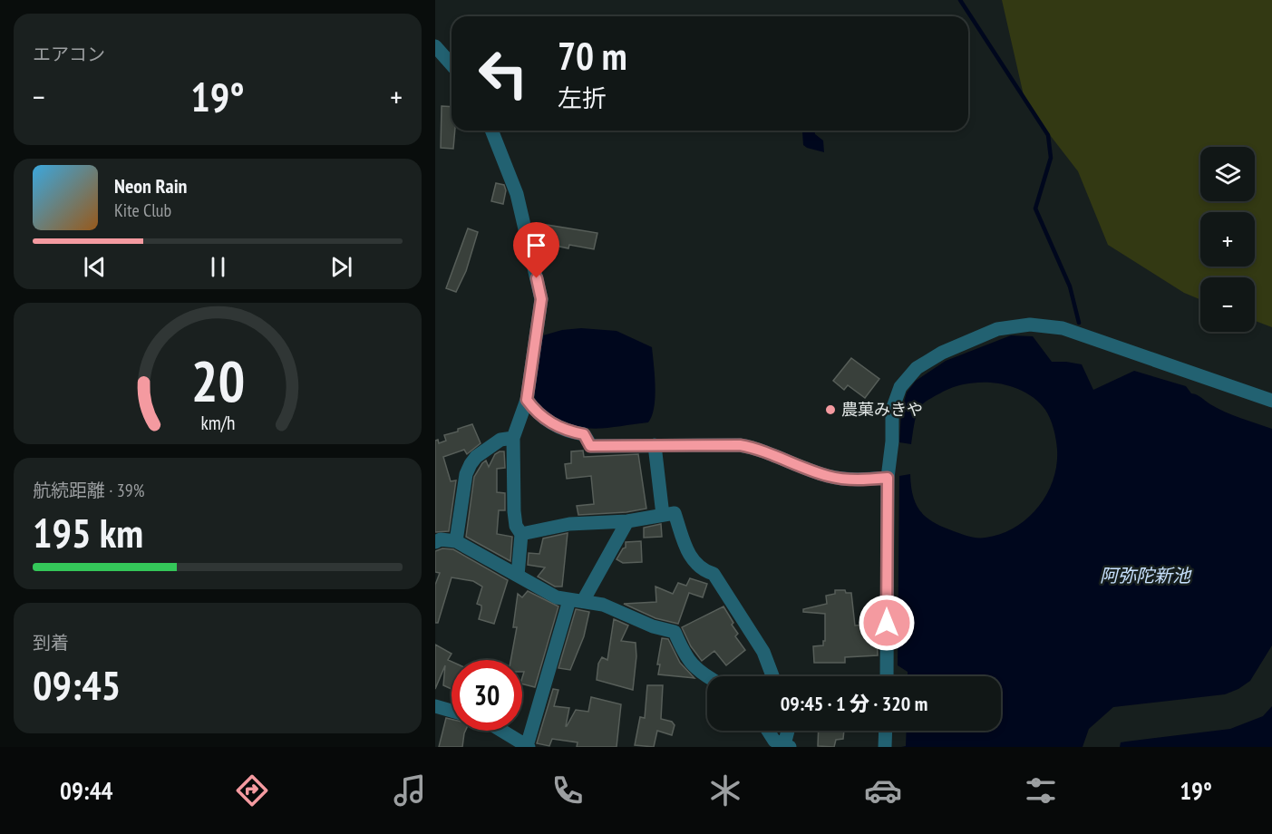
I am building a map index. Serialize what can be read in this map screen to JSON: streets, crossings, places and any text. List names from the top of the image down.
{
  "water": ["阿弥陀新池"],
  "places": ["農菓みきや"],
  "page": {
    "tile": [
      "エアコン",
      ["航続距離 · 39%", "195 km"],
      ["到着", "09:45"]
    ],
    "turn": ["70 m", "左折"],
    "heat": ["−", "19°", "+"],
    "map_buttons": ["+", "−"],
    "song": ["Neon Rain", "Kite Club"],
    "limit": "30",
    "trip": "09:45 · 1 分 · 320 m",
    "tabs": ["09:44", "19°"],
    "gauge": ["20", "km/h"]
  }
}
